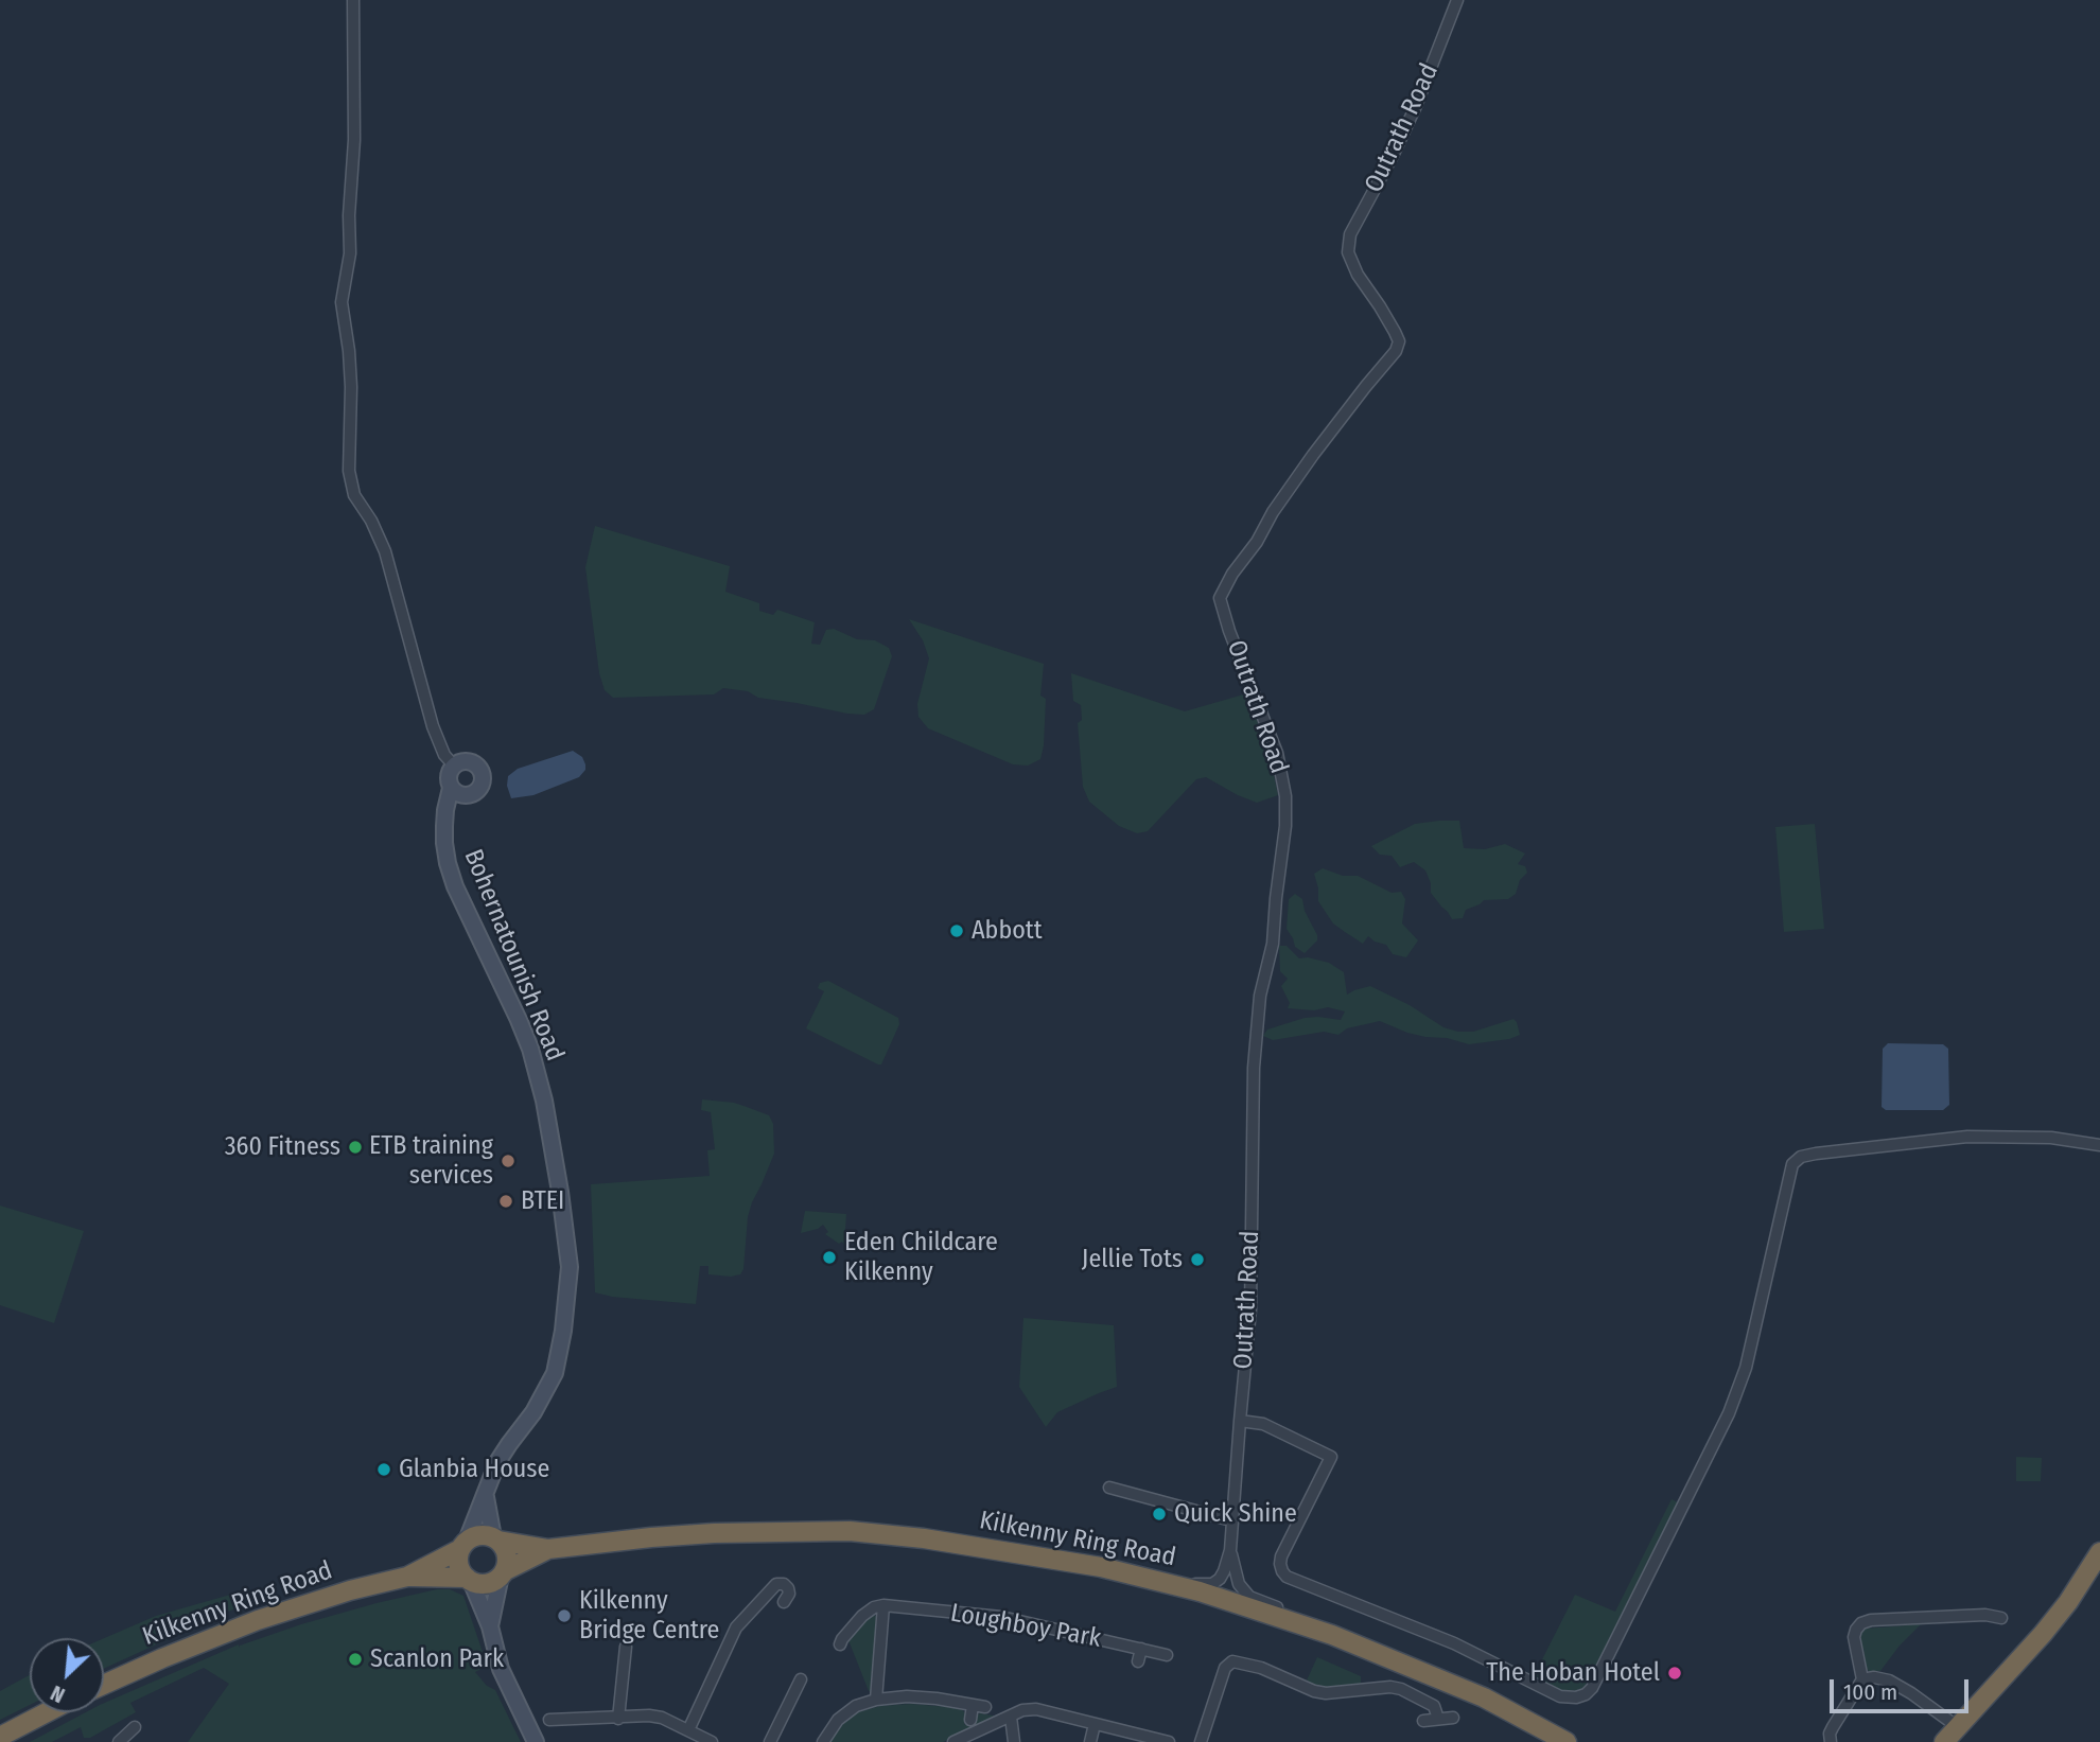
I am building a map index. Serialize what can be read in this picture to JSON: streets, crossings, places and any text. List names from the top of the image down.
{
  "streets": {
    "highway": ["Kilkenny Ring Road"],
    "street": ["Outrath Road", "Bohernatounish Road", "Loughboy Park"]
  },
  "crossings": [
    ["Outrath Road", "Kilkenny Ring Road"],
    ["Bohernatounish Road", "Kilkenny Ring Road"]
  ],
  "places": [
    "Abbott",
    "360 Fitness",
    "ETB training services",
    "BTEI",
    "Eden Childcare Kilkenny",
    "Jellie Tots",
    "Glanbia House",
    "Quick Shine",
    "Kilkenny Bridge Centre",
    "Scanlon Park",
    "The Hoban Hotel"
  ],
  "scale_bar": "100 m",
  "north": "bottom left"
}
